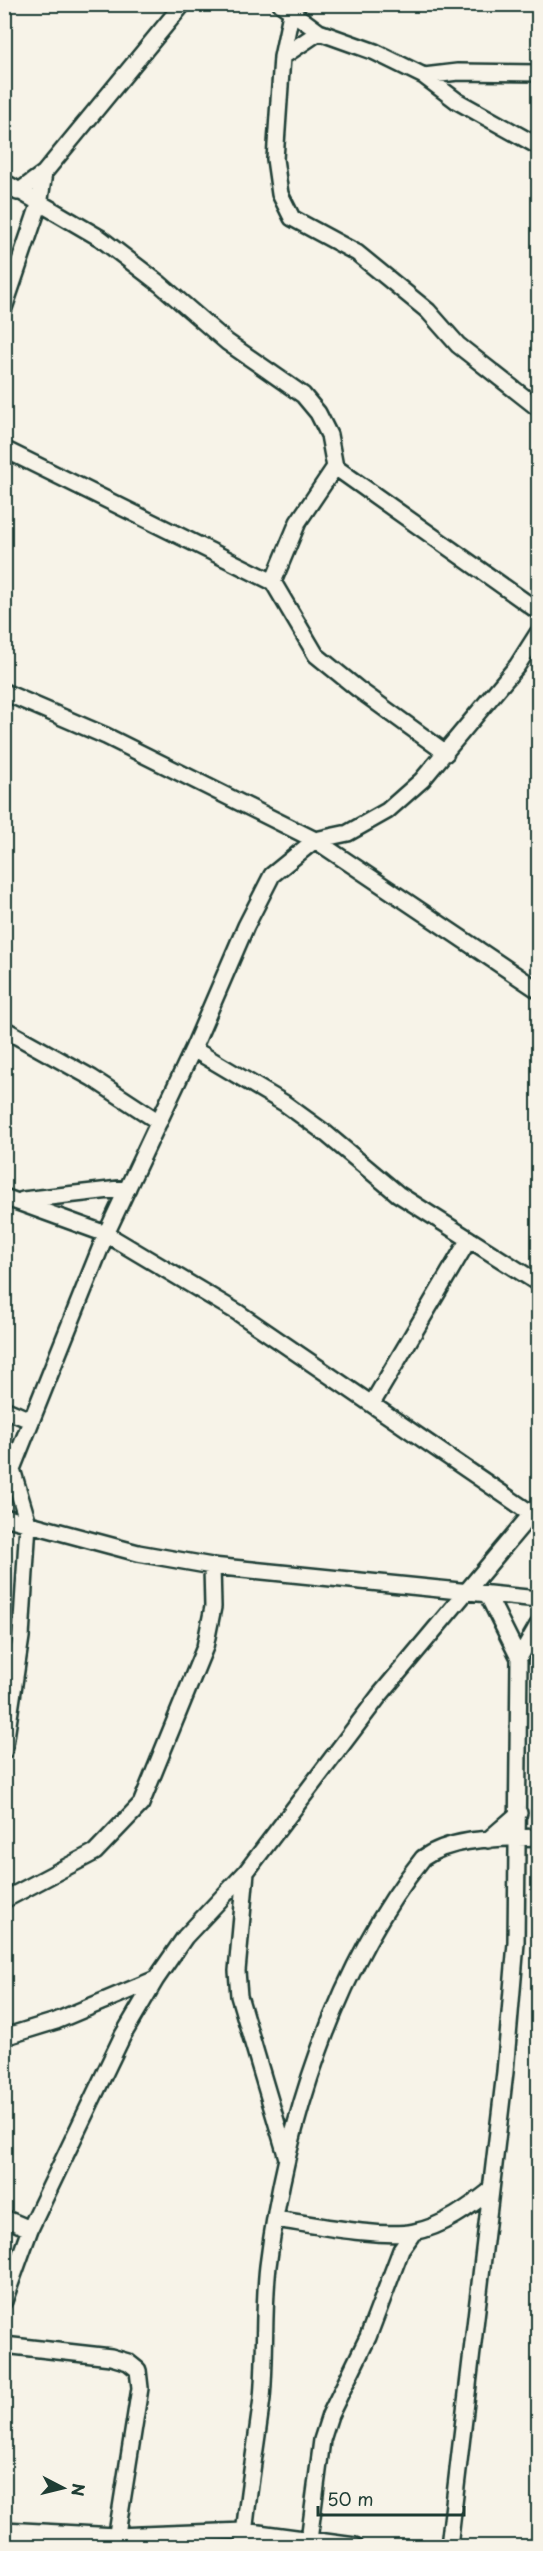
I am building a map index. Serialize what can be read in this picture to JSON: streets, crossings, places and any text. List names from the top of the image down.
{
  "scale_bar": "50 m",
  "north": "right"
}
